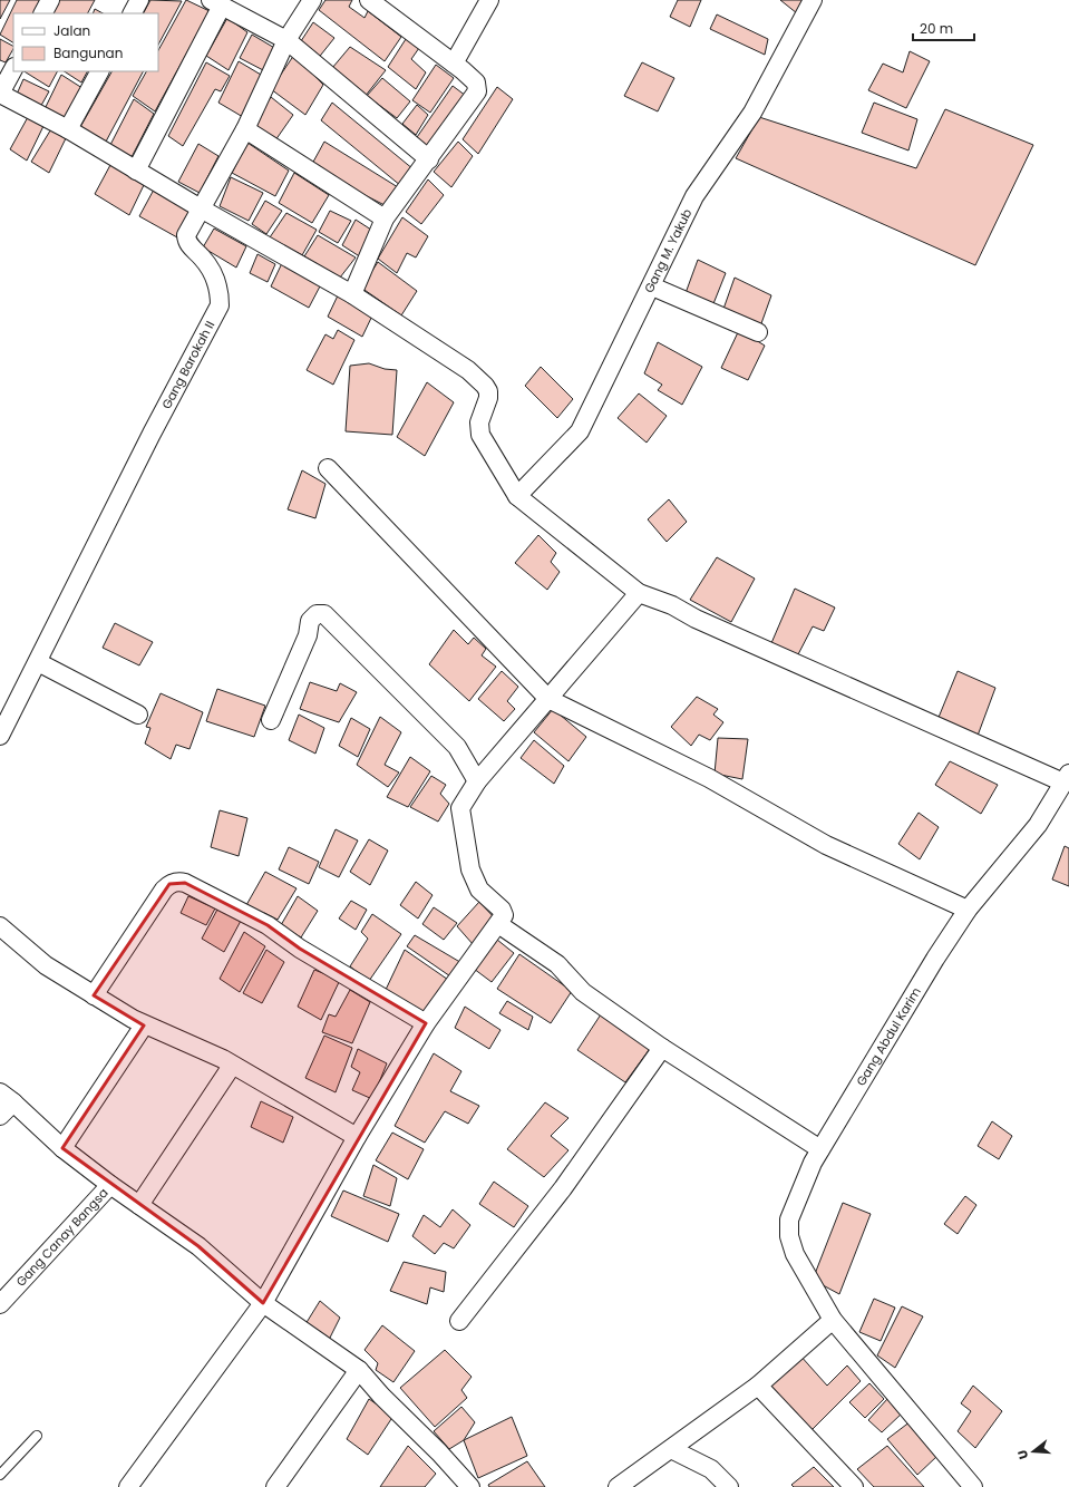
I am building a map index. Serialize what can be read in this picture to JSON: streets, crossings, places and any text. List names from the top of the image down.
{
  "streets": {
    "street": [
      "Gang M. Yakub",
      "Gang Barokah II",
      "Gang Abdul Karim",
      "Gang Canay Bangsa"
    ]
  },
  "legend": ["Jalan", "Bangunan"],
  "scale_bar": "20 m",
  "north": "left"
}
